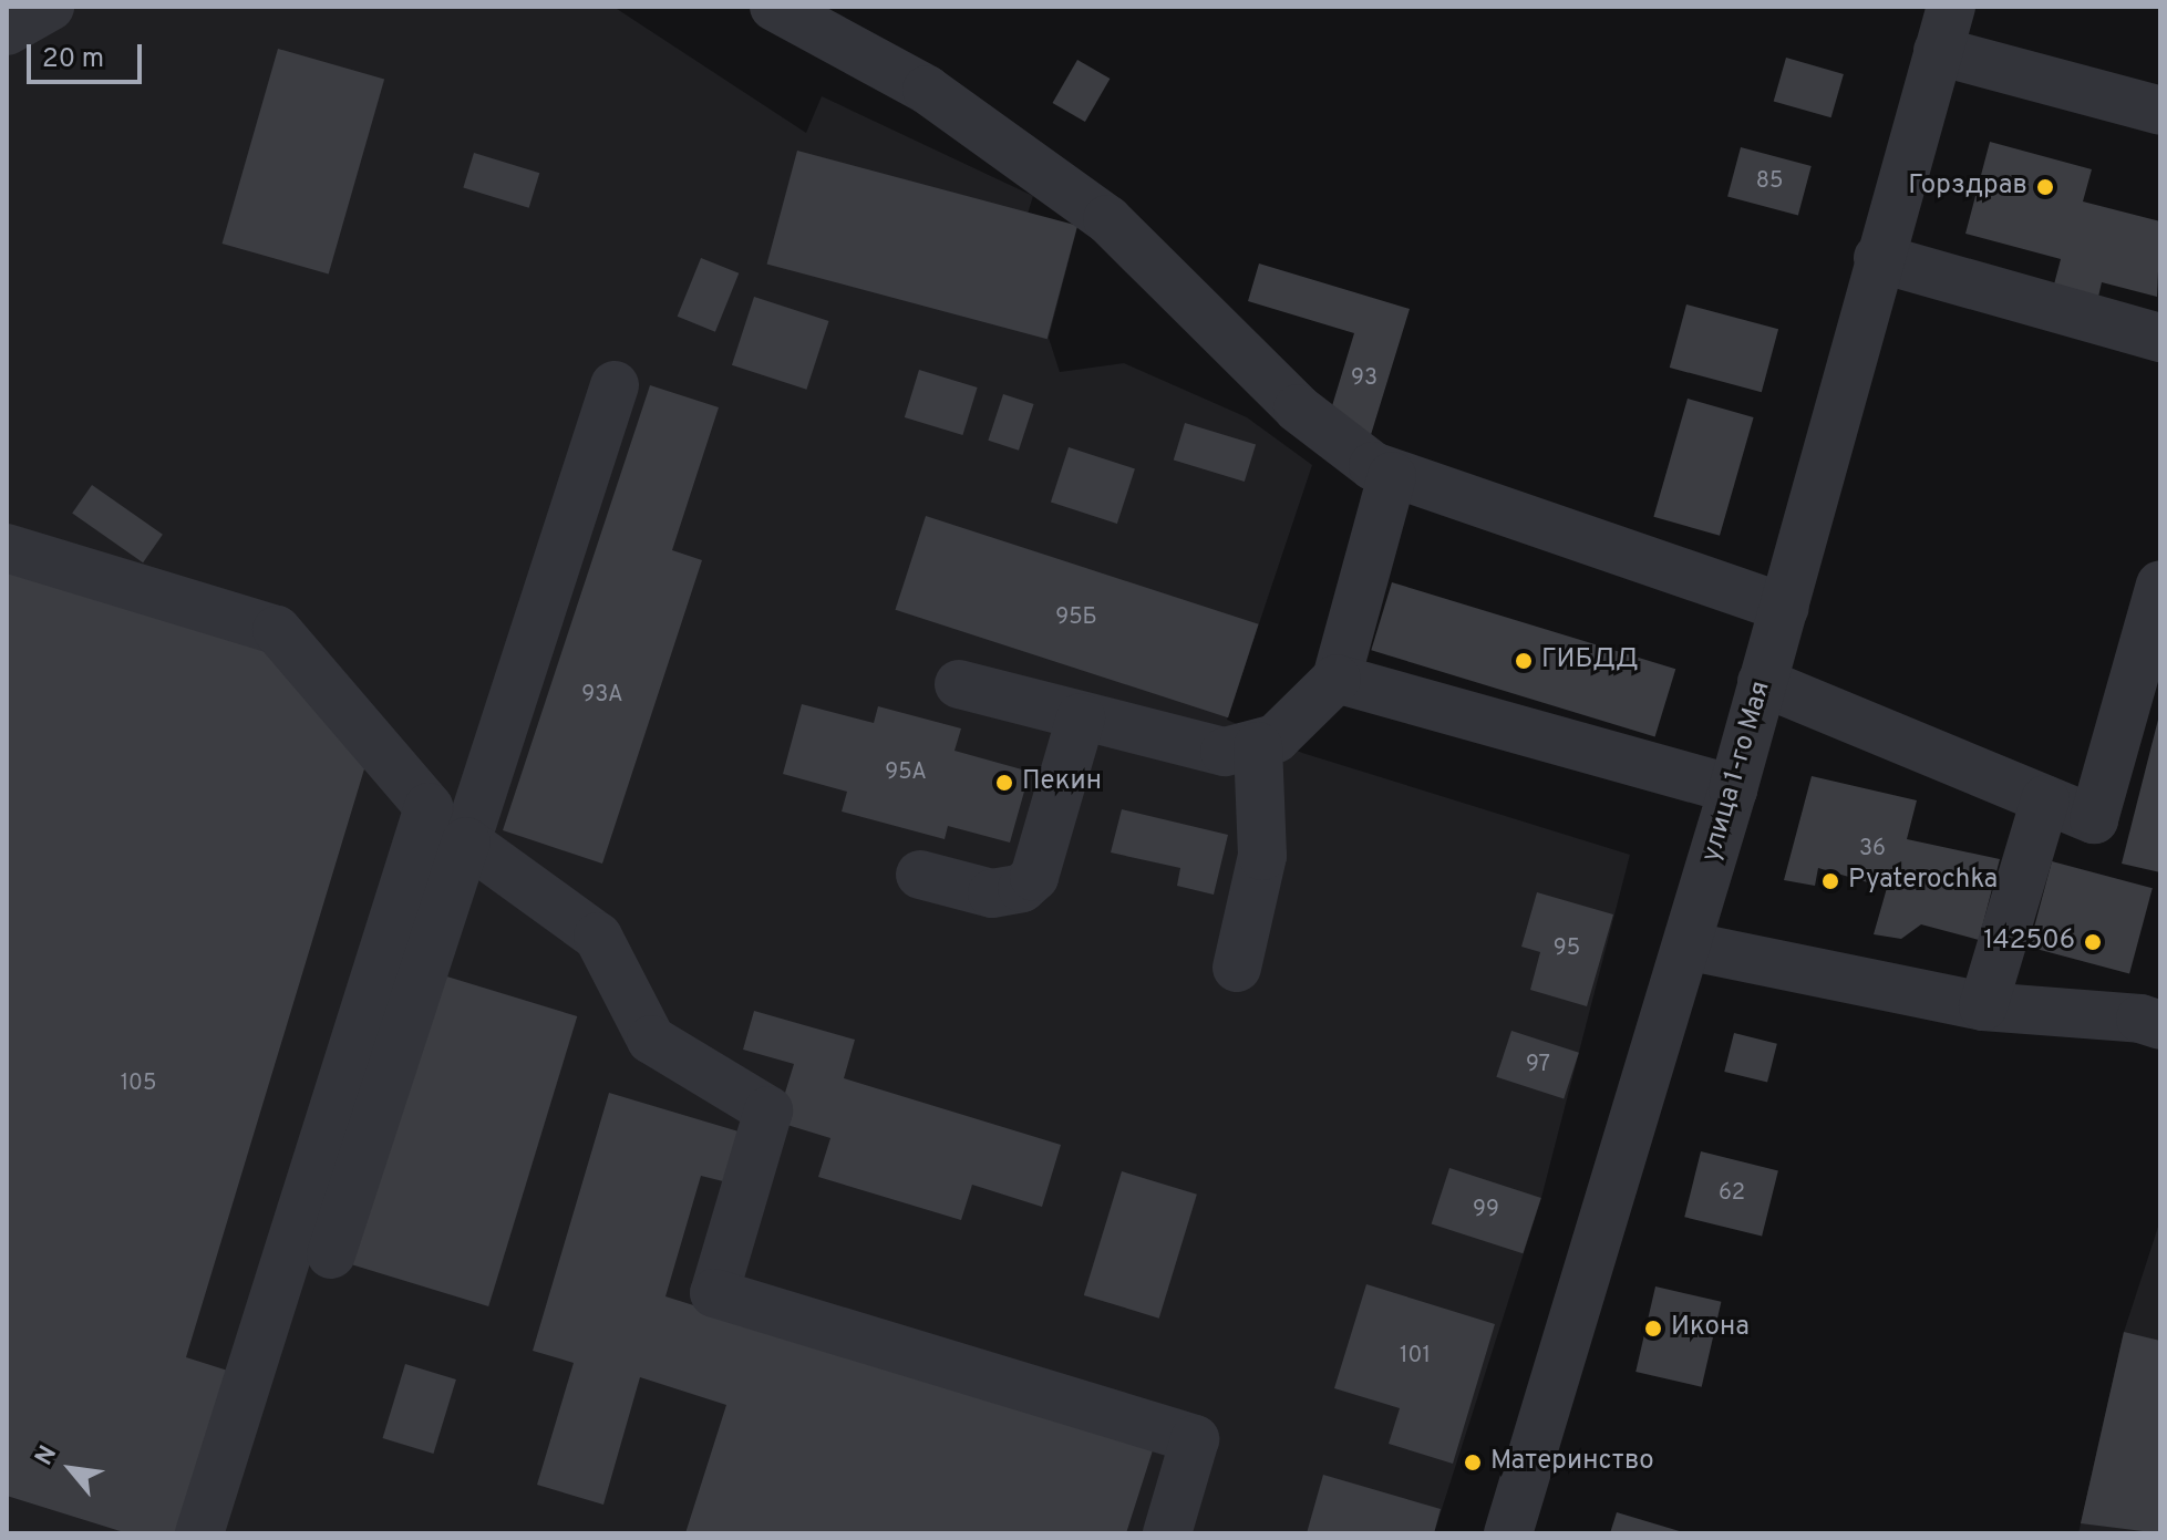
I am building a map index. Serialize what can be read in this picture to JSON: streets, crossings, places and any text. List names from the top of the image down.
{
  "streets": {
    "street": ["улица 1-го Мая"]
  },
  "places": [
    "Горздрав",
    "ГИБДД",
    "Пекин",
    "Pyaterochka",
    "142506",
    "Икона",
    "Материнство"
  ],
  "house_numbers": [
    "85",
    "93",
    "95Б",
    "93А",
    "95А",
    "36",
    "95",
    "97",
    "105",
    "62",
    "99",
    "101"
  ],
  "scale_bar": "20 m",
  "north": "top left"
}
